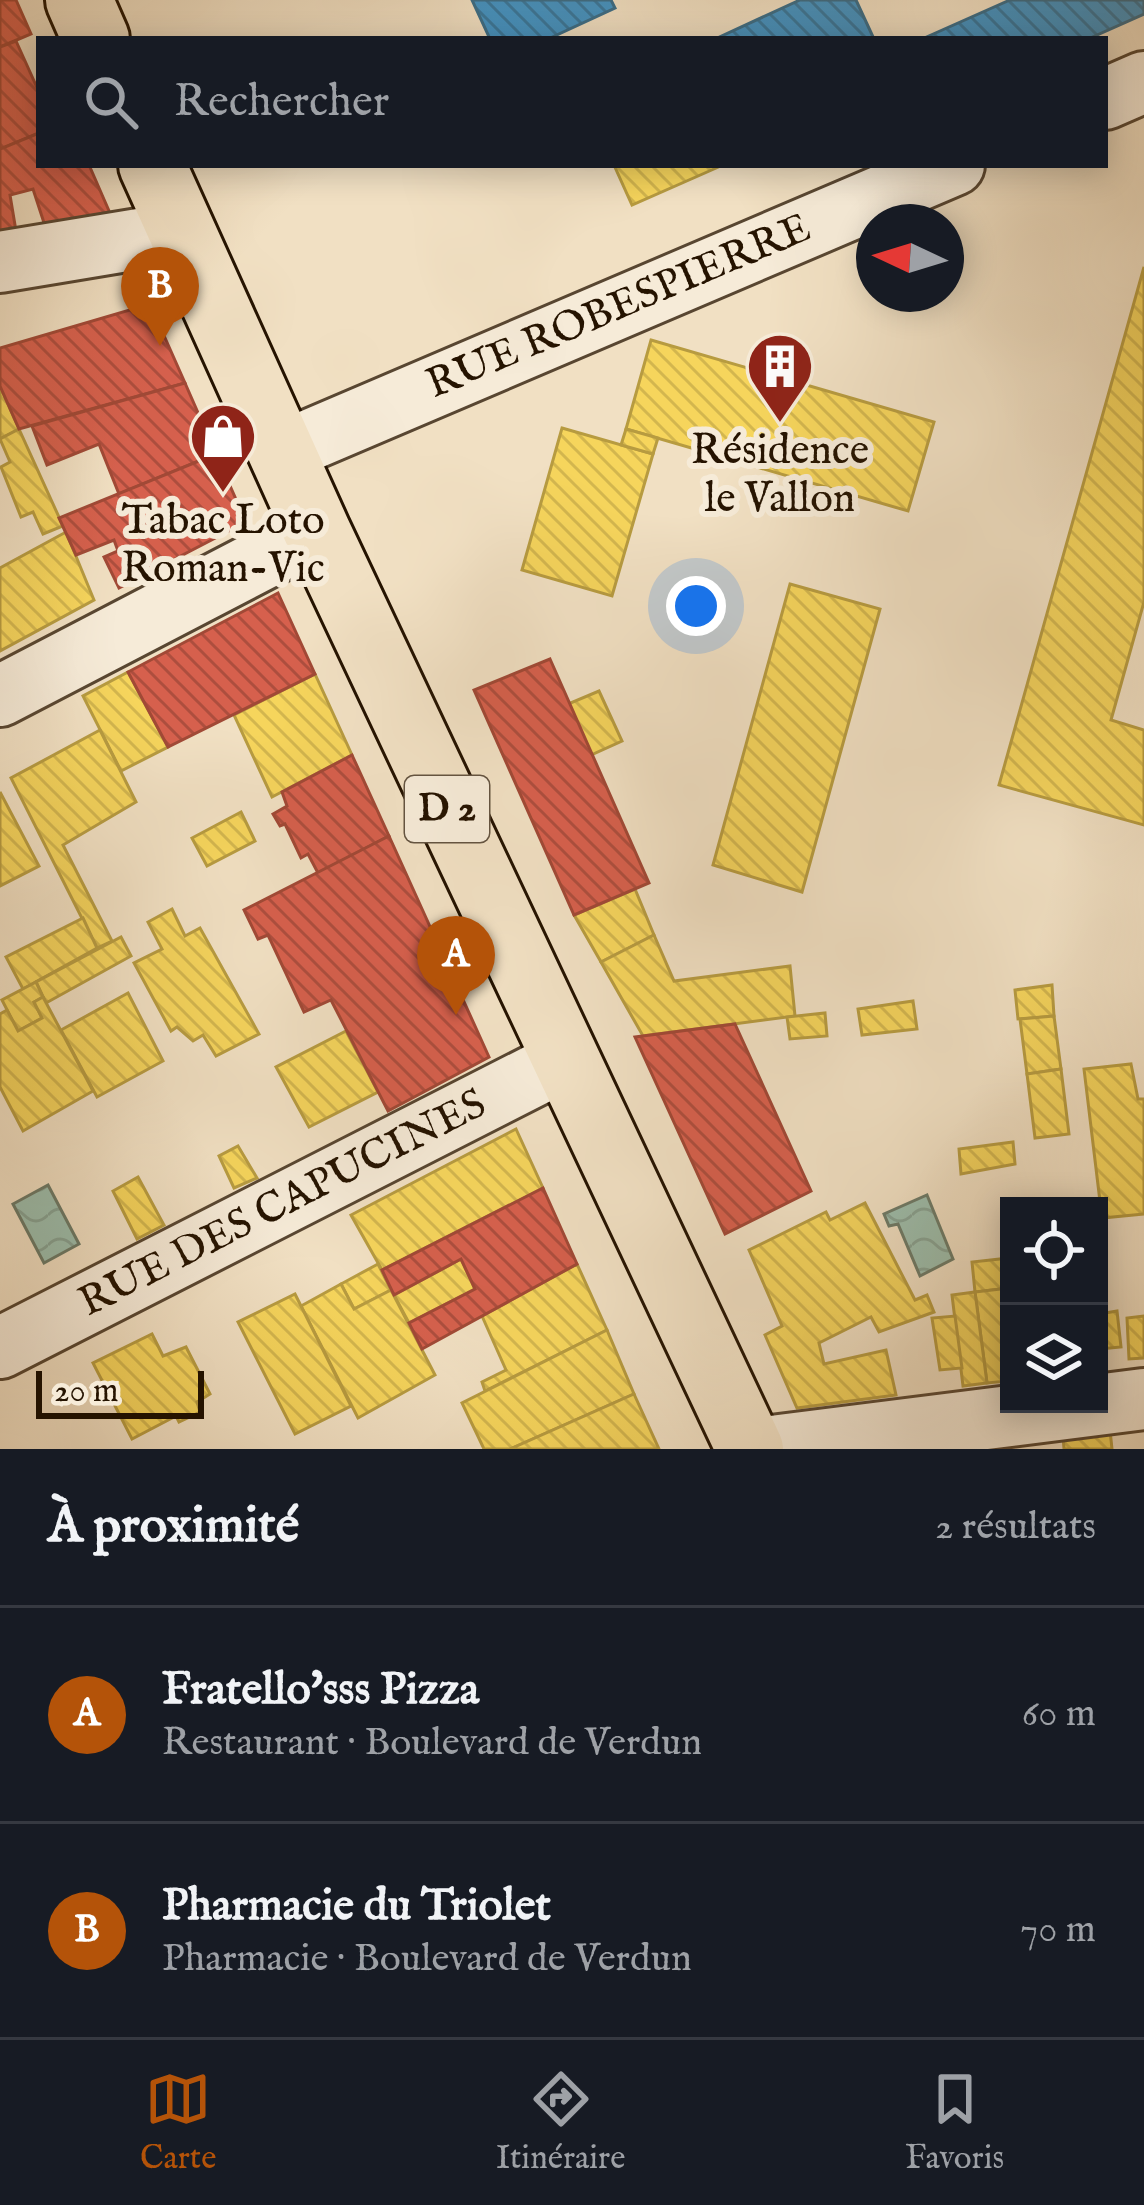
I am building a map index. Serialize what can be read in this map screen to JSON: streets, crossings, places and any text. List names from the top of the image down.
{
  "streets": {
    "main road": ["D 2"],
    "street": ["RUE ROBESPIERRE", "RUE DES CAPUCINES"]
  },
  "crossings": [
    ["RUE ROBESPIERRE", "D 2"],
    ["D 2", "RUE DES CAPUCINES"]
  ],
  "places": {
    "building": ["Résidence le Vallon"],
    "shop": ["Tabac Loto Roman-Vic"]
  },
  "scale_bar": "20 m",
  "north": "left",
  "page": {
    "search": "Rechercher",
    "pins": ["B", "A"],
    "scale": "20 m",
    "heading": ["À proximité", "2 résultats"],
    "list": [
      {
        "mark": "A",
        "name": "Fratello'sss Pizza",
        "note": "Restaurant · Boulevard de Verdun",
        "value": "60 m"
      },
      {
        "mark": "B",
        "name": "Pharmacie du Triolet",
        "note": "Pharmacie · Boulevard de Verdun",
        "value": "70 m"
      }
    ],
    "nav": ["Carte", "Itinéraire", "Favoris"]
  }
}
